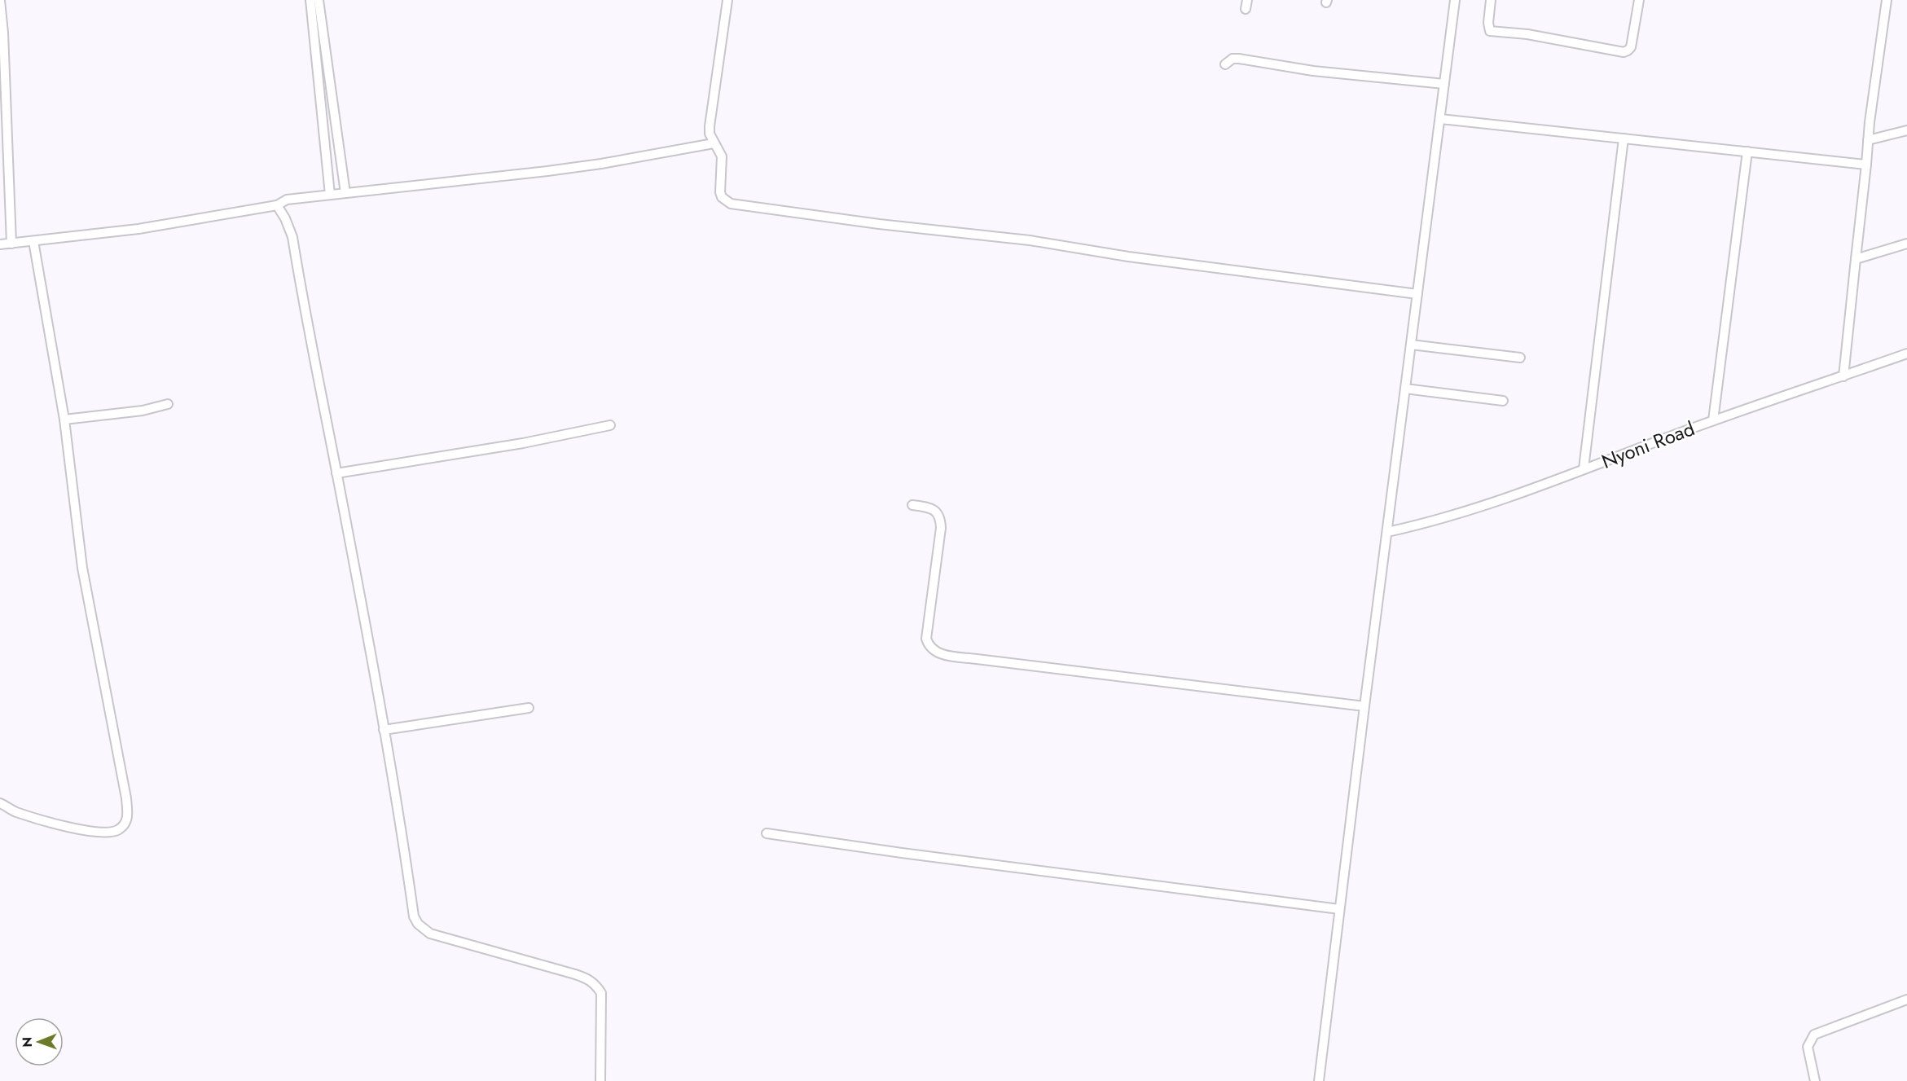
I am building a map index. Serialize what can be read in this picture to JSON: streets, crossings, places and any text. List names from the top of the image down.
{
  "streets": {
    "street": ["Nyoni Road"]
  },
  "north": "left"
}
